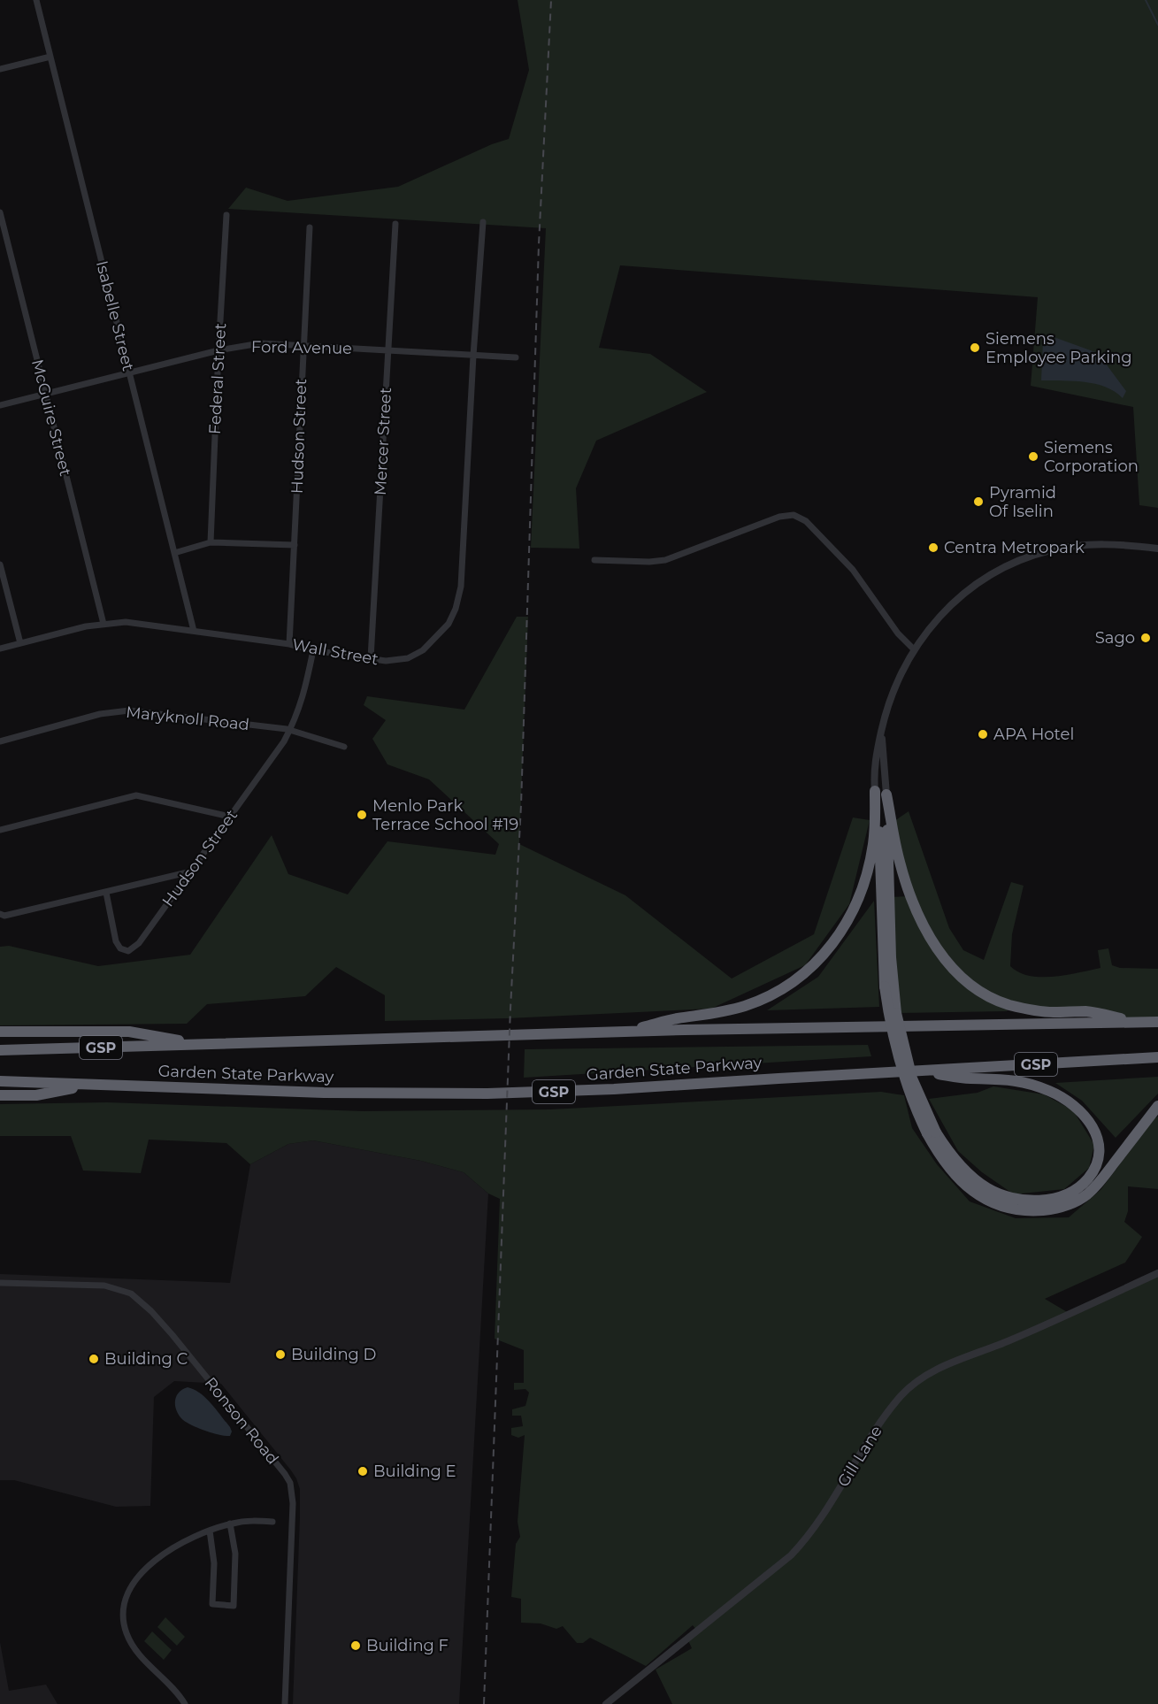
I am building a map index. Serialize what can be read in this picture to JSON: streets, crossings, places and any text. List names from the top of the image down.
{
  "streets": {
    "highway": ["GSP", "Garden State Parkway"],
    "street": [
      "Isabelle Street",
      "Ford Avenue",
      "Federal Street",
      "McGuire Street",
      "Hudson Street",
      "Mercer Street",
      "Wall Street",
      "Maryknoll Road",
      "Ronson Road",
      "Gill Lane"
    ]
  },
  "crossings": [
    ["Isabelle Street", "Ford Avenue"],
    ["Isabelle Street", "Wall Street"],
    ["Ford Avenue", "Federal Street"],
    ["Ford Avenue", "McGuire Street"],
    ["Ford Avenue", "Hudson Street"],
    ["Ford Avenue", "Mercer Street"],
    ["Ford Avenue", "Wall Street"],
    ["McGuire Street", "Wall Street"],
    ["Hudson Street", "Wall Street"],
    ["Hudson Street", "Maryknoll Road"],
    ["Mercer Street", "Wall Street"]
  ],
  "places": [
    "Siemens Employee Parking",
    "Siemens Corporation",
    "Pyramid Of Iselin",
    "Centra Metropark",
    "Sago",
    "APA Hotel",
    "Menlo Park Terrace School #19",
    "Building D",
    "Building C",
    "Building E",
    "Building F"
  ]
}
